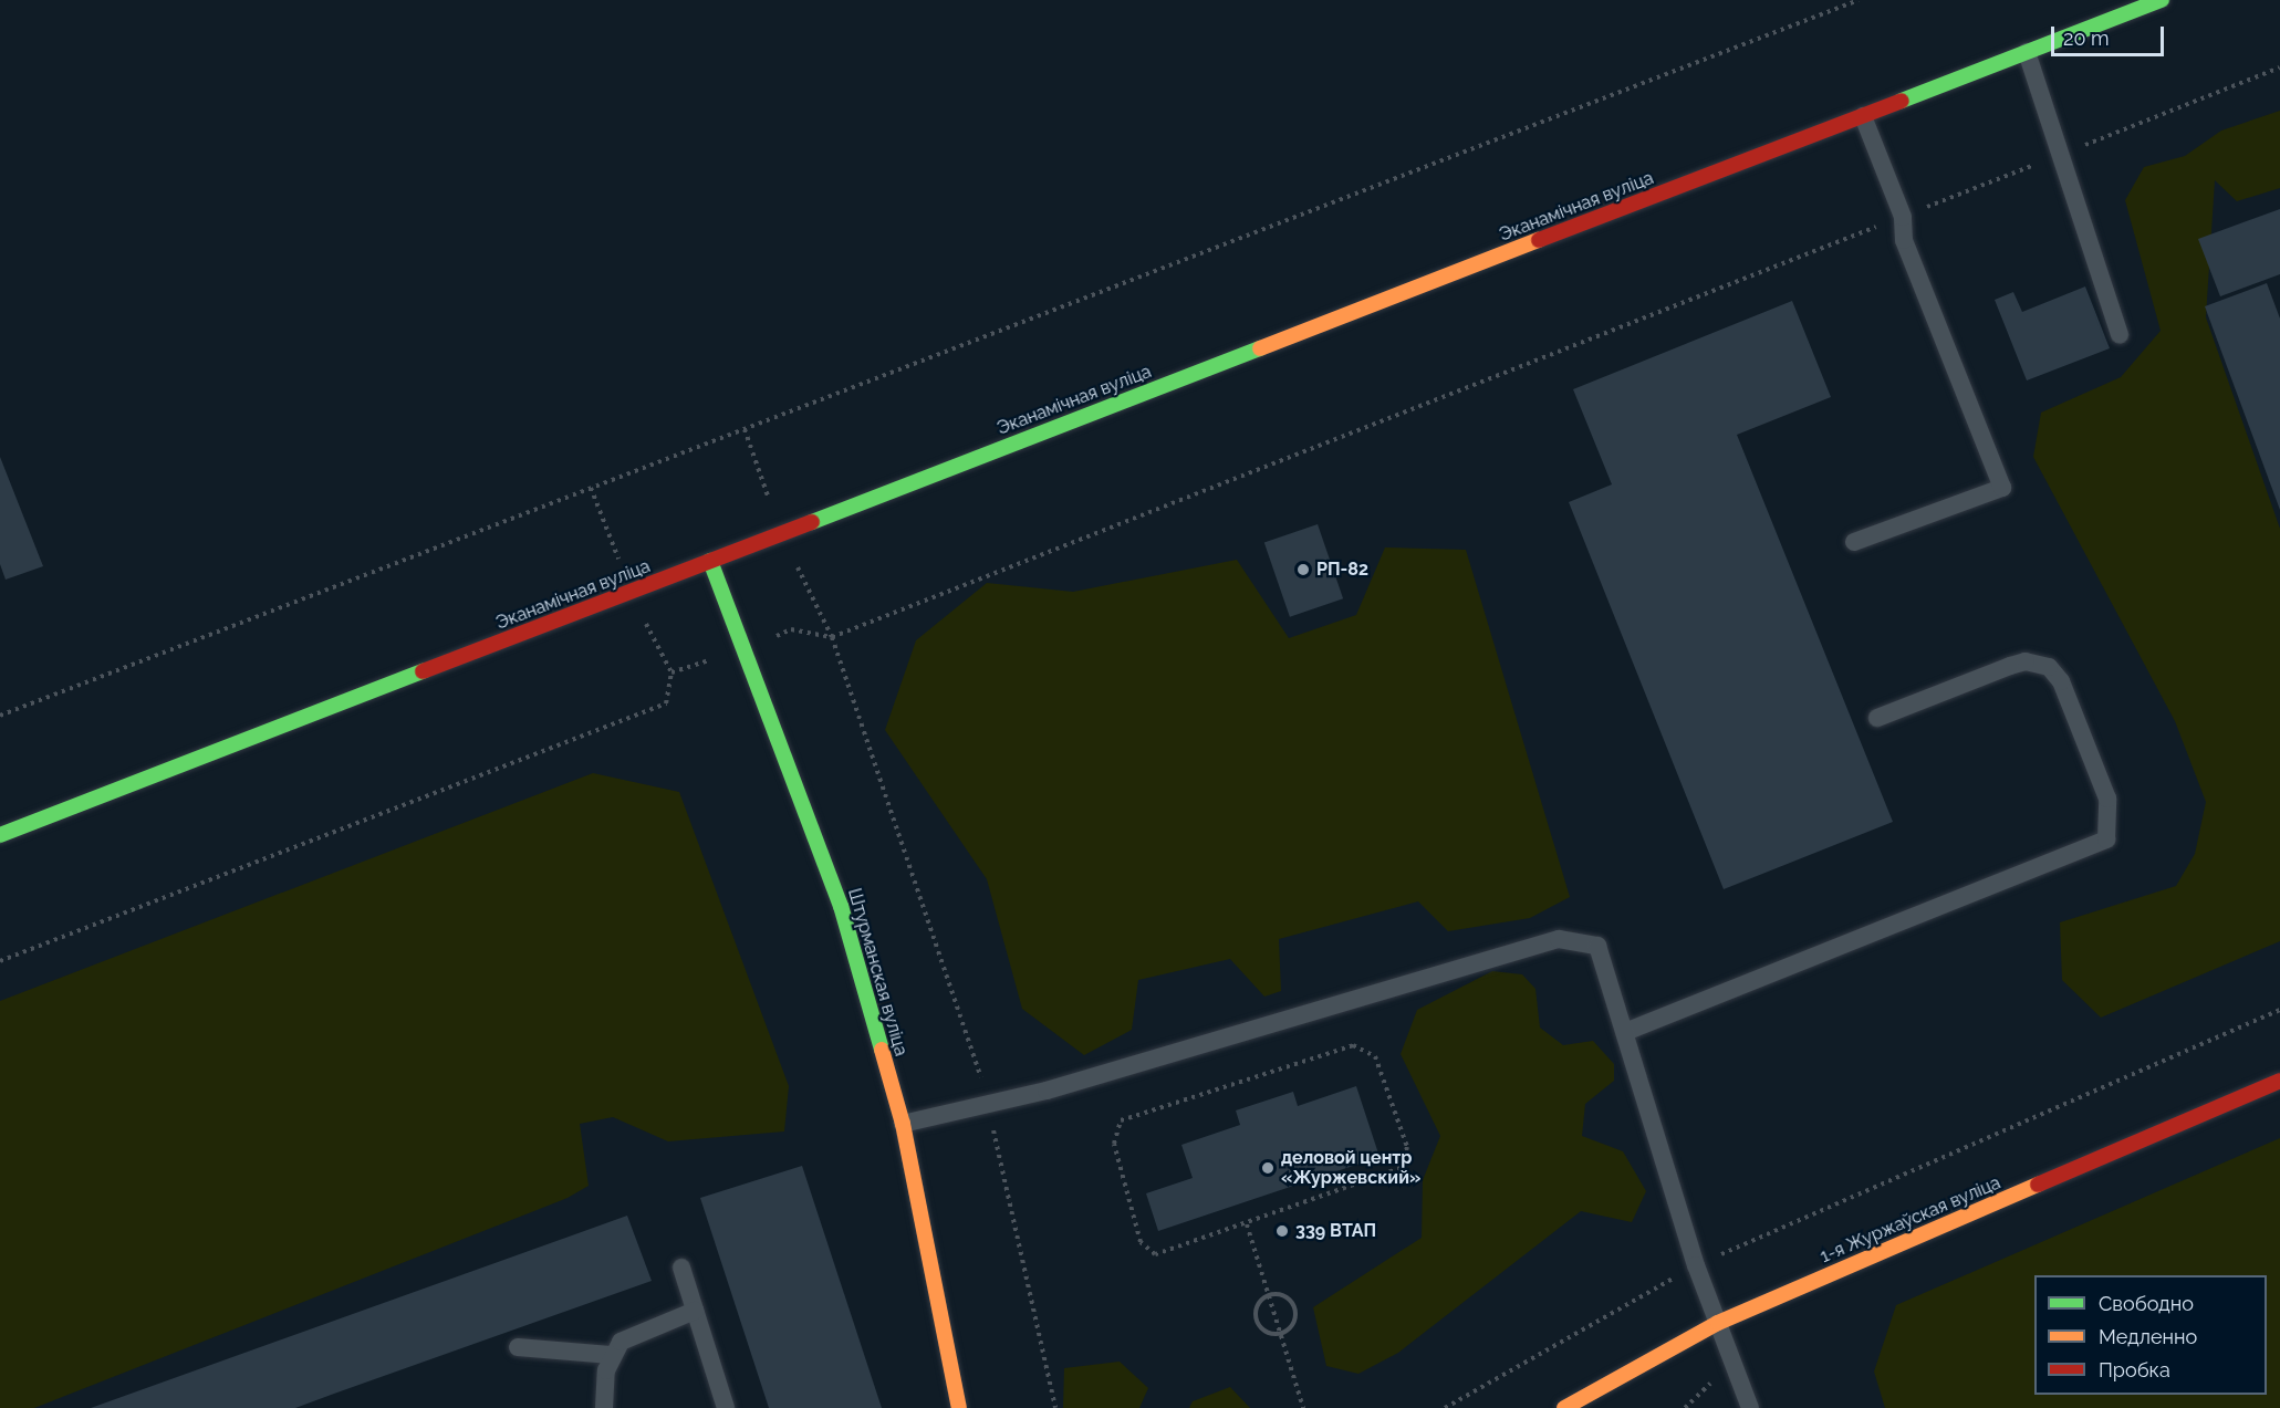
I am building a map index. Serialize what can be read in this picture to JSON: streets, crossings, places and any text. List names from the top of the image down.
{
  "streets": {
    "street": ["Эканамічная вуліца", "Штурманская вуліца", "1-я Журжаўская вуліца"]
  },
  "crossings": [
    ["Эканамічная вуліца", "Штурманская вуліца"]
  ],
  "places": ["РП-82", "деловой центр «Журжевский»", "339 ВТАП"],
  "legend": ["Свободно", "Медленно", "Пробка"],
  "scale_bar": "20 m"
}
